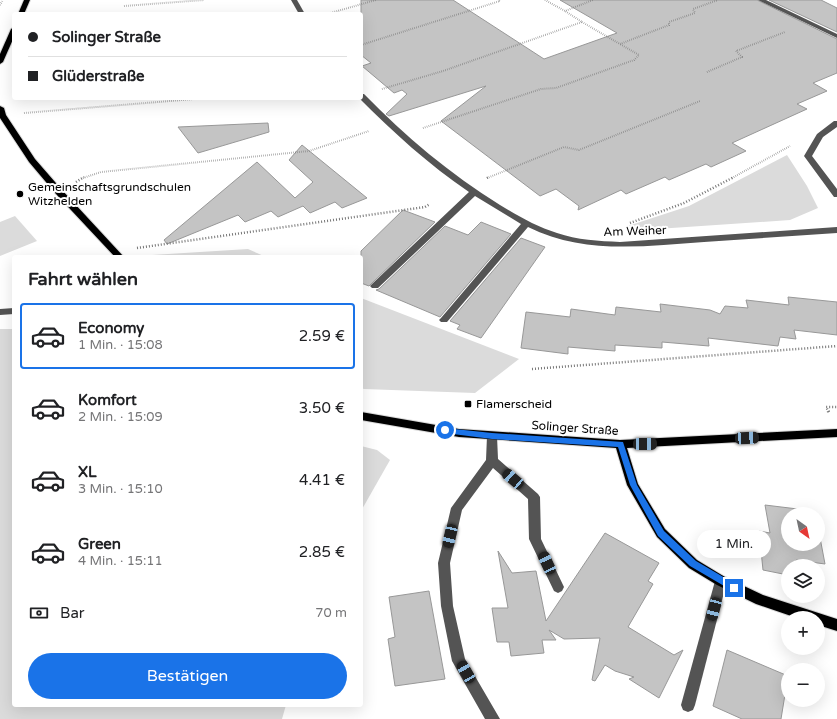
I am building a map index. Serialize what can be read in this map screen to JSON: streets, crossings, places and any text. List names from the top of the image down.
{
  "streets": {
    "main road": ["Solinger Straße"],
    "street": ["Am Weiher"]
  },
  "places": {
    "other": ["Gemeinschaftsgrundschulen Witzhelden"],
    "transit": ["Flamerscheid"]
  },
  "north": "bottom right",
  "page": {
    "banner": ["Solinger Straße", "Glüderstraße"],
    "heading": "Fahrt wählen",
    "list": [
      {
        "name": "Economy",
        "note": "1 Min. · 15:08",
        "value": "2.59 €"
      },
      {
        "name": "Komfort",
        "note": "2 Min. · 15:09",
        "value": "3.50 €"
      },
      {
        "name": "XL",
        "note": "3 Min. · 15:10",
        "value": "4.41 €"
      },
      {
        "name": "Green",
        "note": "4 Min. · 15:11",
        "value": "2.85 €"
      }
    ],
    "map_buttons": ["+", "−"],
    "bubble": "1 Min.",
    "pay": ["Bar", "70 m"],
    "buttons": "Bestätigen"
  }
}
